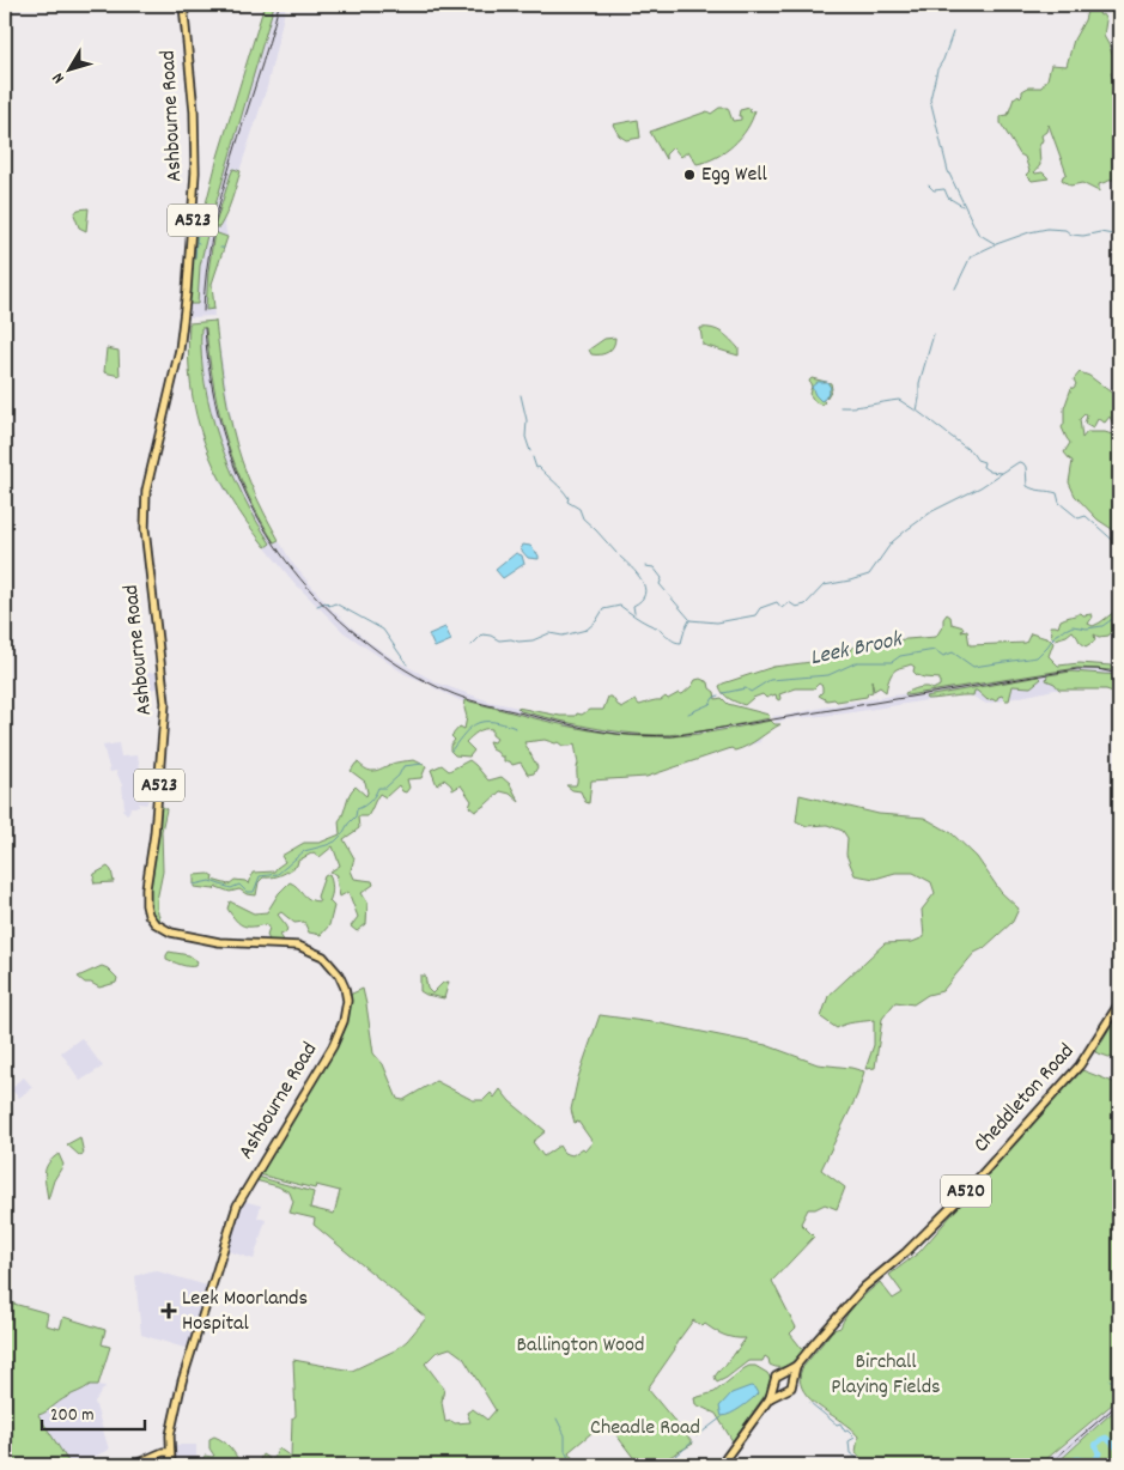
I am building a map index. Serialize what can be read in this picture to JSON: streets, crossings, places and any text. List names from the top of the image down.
{
  "streets": {
    "highway": [
      "Ashbourne Road",
      "A523",
      "Cheddleton Road",
      "A520"
    ]
  },
  "water": ["Leek Brook"],
  "parks": ["Ballington Wood", "Birchall Playing Fields", "Cheadle Road"],
  "places": {
    "other": ["Egg Well"],
    "health": ["Leek Moorlands Hospital"]
  },
  "scale_bar": "200 m",
  "north": "bottom left"
}
